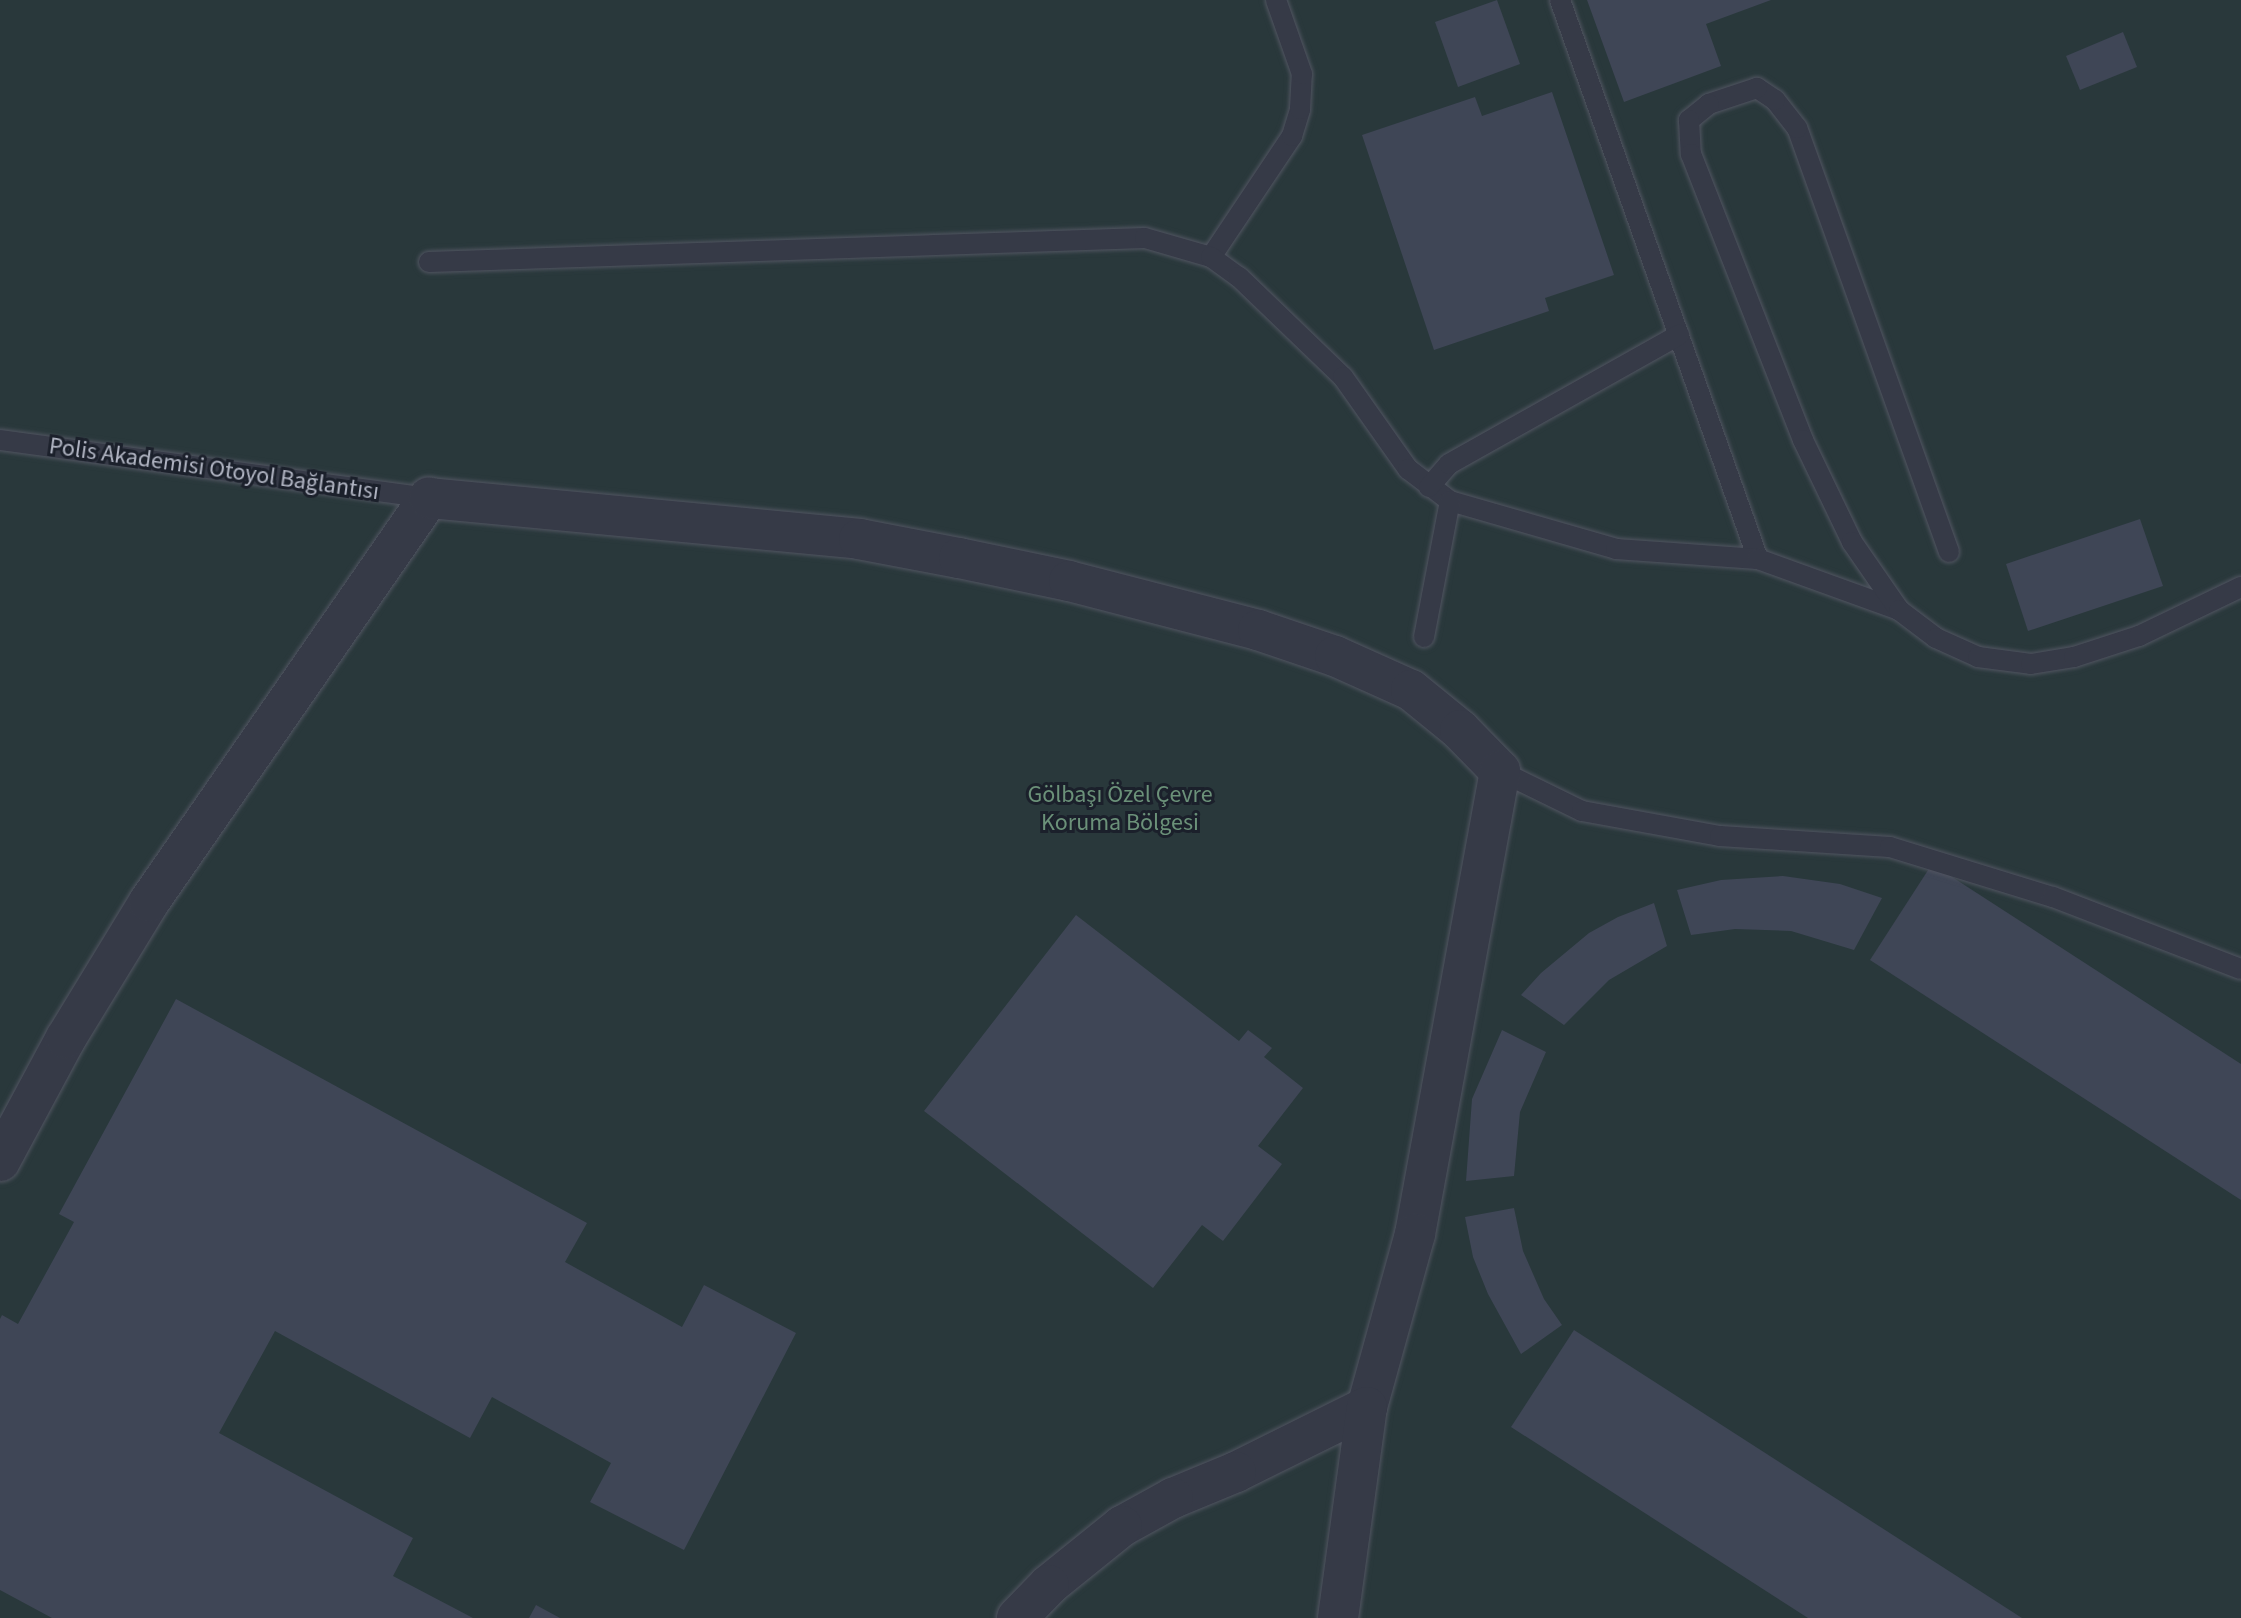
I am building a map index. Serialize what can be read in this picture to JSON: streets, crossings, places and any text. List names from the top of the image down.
{
  "streets": {
    "lane": ["Polis Akademisi Otoyol Bağlantısı"]
  },
  "parks": ["Gölbaşı Özel Çevre Koruma Bölgesi"]
}
